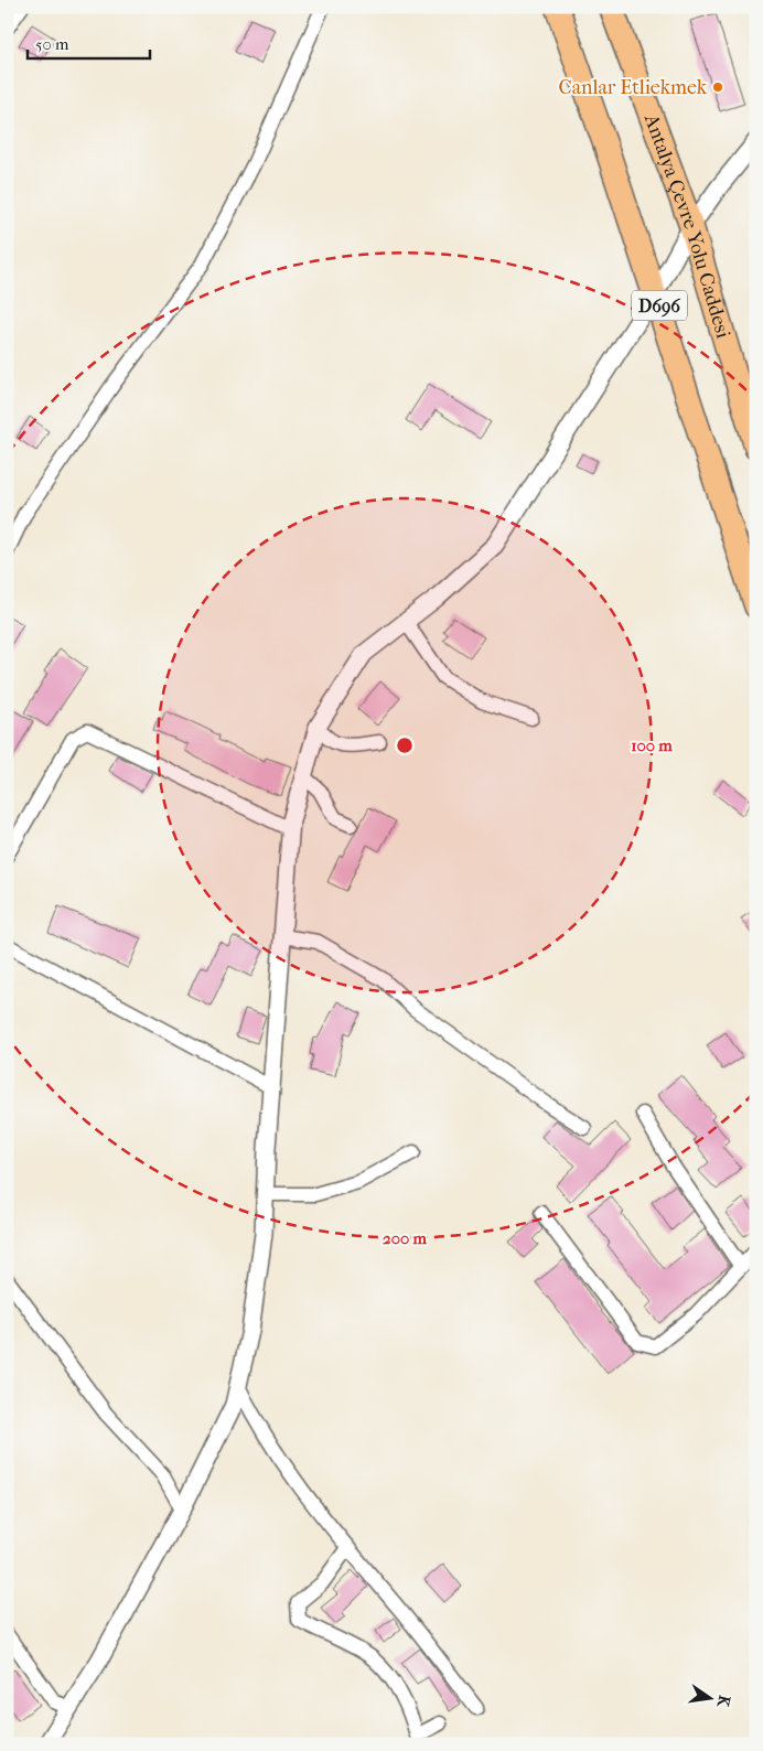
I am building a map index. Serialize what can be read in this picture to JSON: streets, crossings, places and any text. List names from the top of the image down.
{
  "streets": {
    "highway": ["Antalya Çevre Yolu Caddesi", "D696"]
  },
  "places": ["Canlar Etliekmek"],
  "scale_bar": "50 m",
  "north": "right",
  "rings": ["100 m", "200 m"]
}
